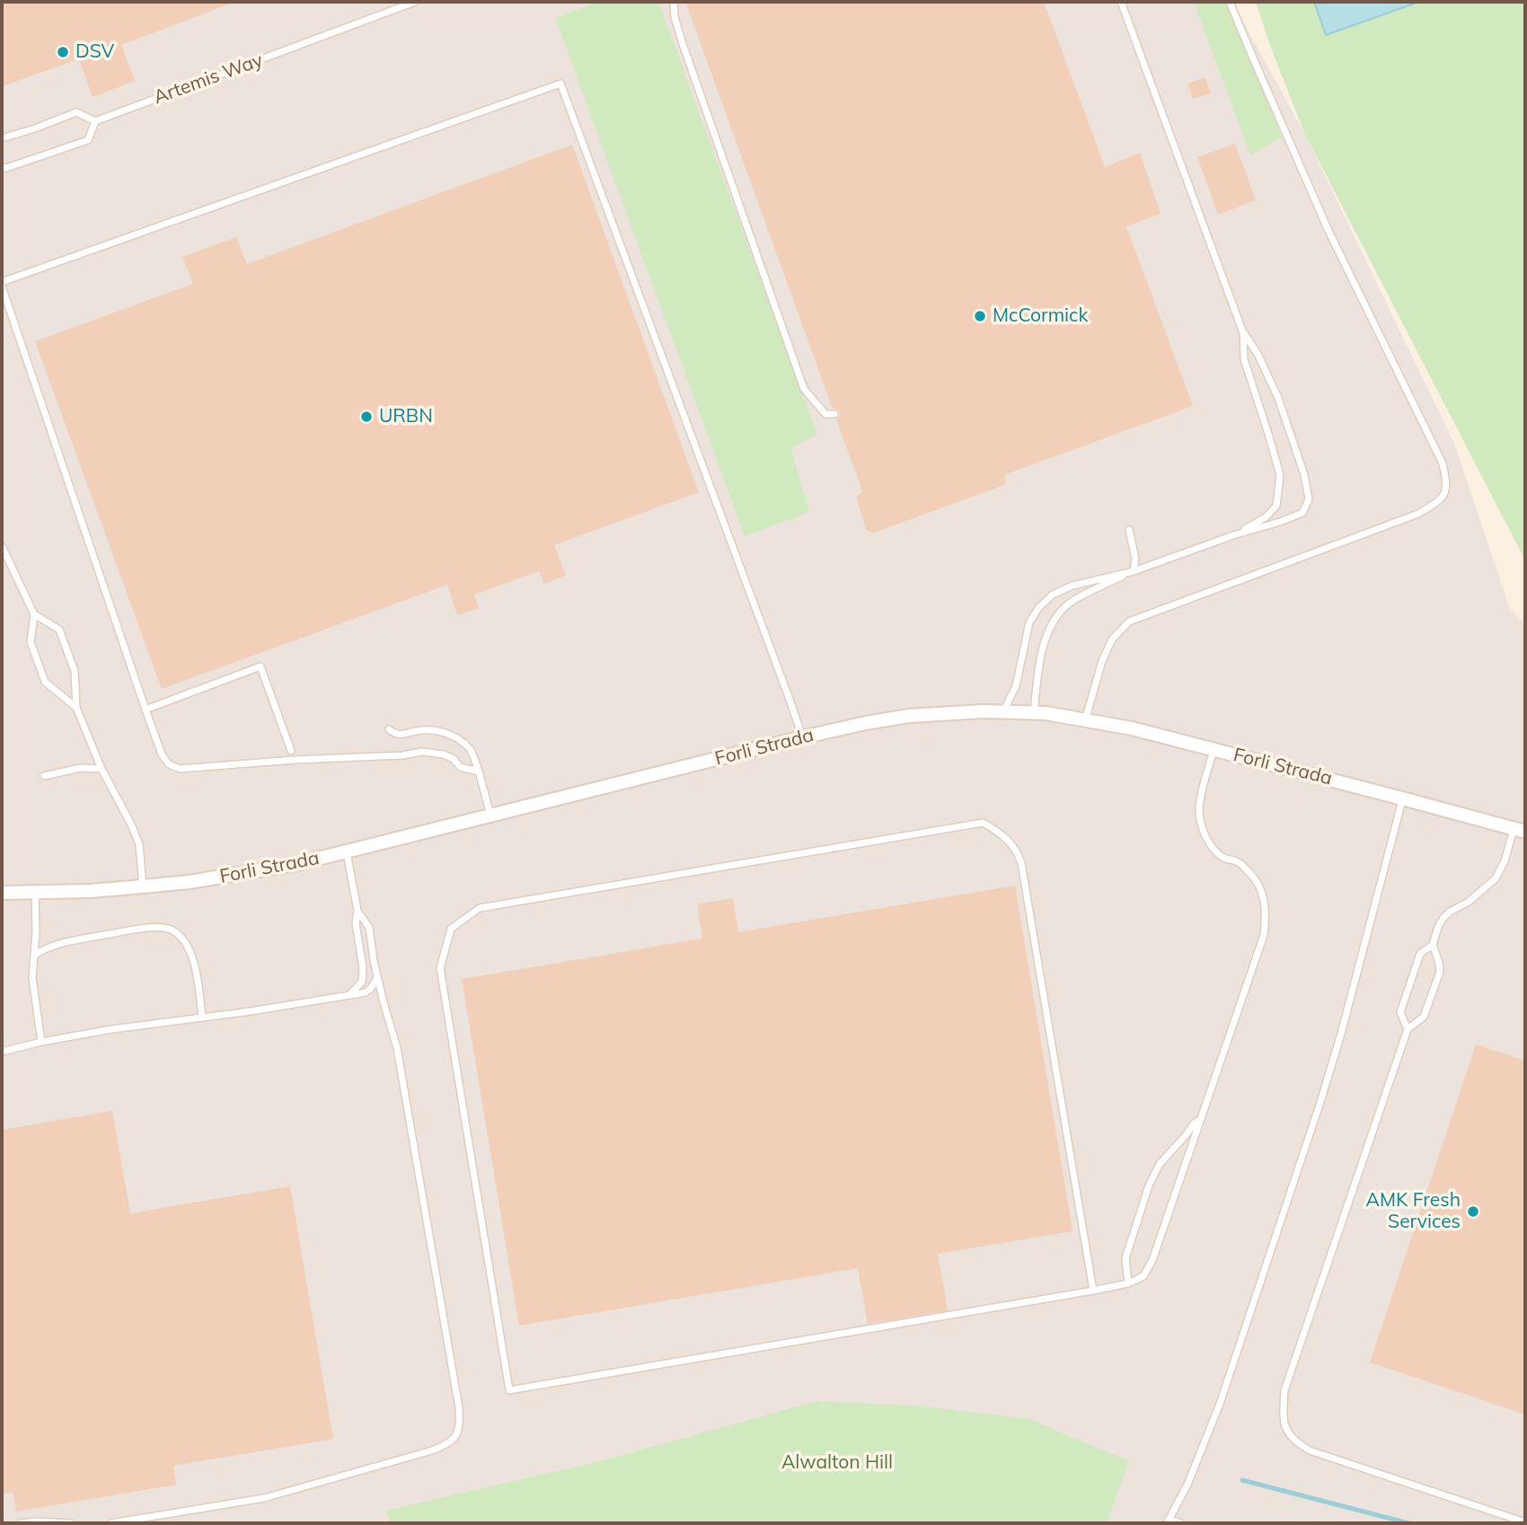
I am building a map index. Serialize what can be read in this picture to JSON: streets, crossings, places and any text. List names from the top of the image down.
{
  "streets": {
    "street": ["Forli Strada"],
    "lane": ["Artemis Way"]
  },
  "parks": ["Alwalton Hill"],
  "places": [
    "DSV",
    "McCormick",
    "URBN",
    "AMK Fresh Services"
  ]
}
